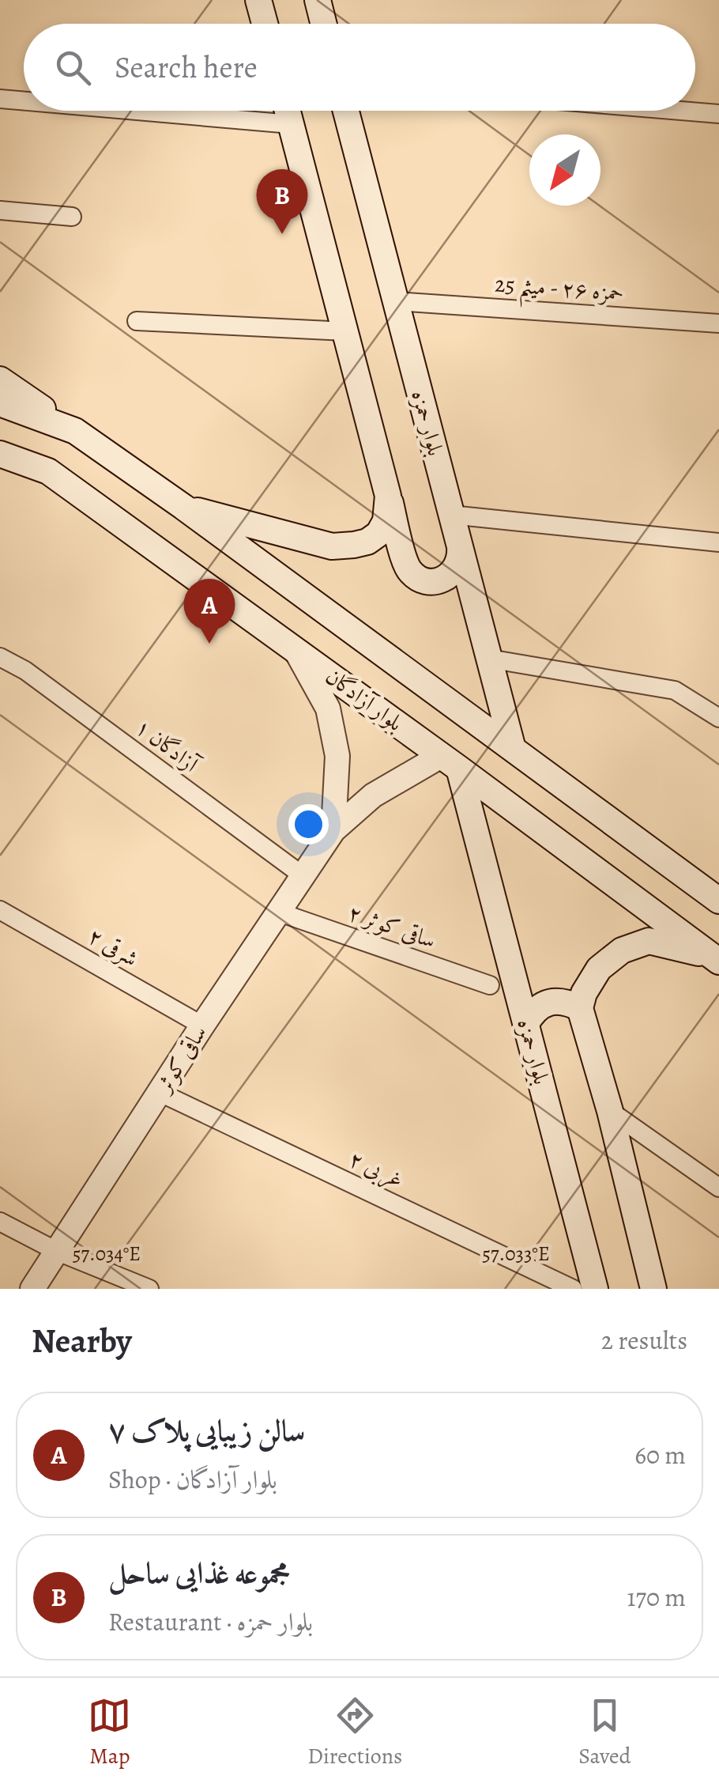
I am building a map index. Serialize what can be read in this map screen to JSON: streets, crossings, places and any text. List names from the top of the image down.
{
  "streets": {
    "main road": ["بلوار حمزه", "بلوار آزادگان"],
    "street": [
      "حمزه ۲۶ - میثم 25",
      "آزادگان ۱",
      "ساقی کوثر ۲",
      "۲ شرقی",
      "ساقی کوثر",
      "۲ غربی"
    ]
  },
  "crossings": [
    ["حمزه ۲۶ - میثم 25", "بلوار حمزه"],
    ["بلوار حمزه", "بلوار آزادگان"],
    ["بلوار حمزه", "ساقی کوثر"],
    ["بلوار آزادگان", "ساقی کوثر"],
    ["آزادگان ۱", "ساقی کوثر"],
    ["ساقی کوثر ۲", "ساقی کوثر"],
    ["۲ شرقی", "ساقی کوثر"],
    ["ساقی کوثر", "۲ غربی"]
  ],
  "north": "bottom left",
  "page": {
    "search": "Search here",
    "pins": ["B", "A"],
    "heading": ["Nearby", "2 results"],
    "list": [
      {
        "mark": "A",
        "name": "سالن زیبایی پلاک ۷",
        "note": "Shop · بلوار آزادگان",
        "value": "60 m"
      },
      {
        "mark": "B",
        "name": "مجموعه غذایی ساحل",
        "note": "Restaurant · بلوار حمزه",
        "value": "170 m"
      }
    ],
    "nav": ["Map", "Directions", "Saved"]
  },
  "coordinates": ["57.034°E", "57.033°E"]
}
